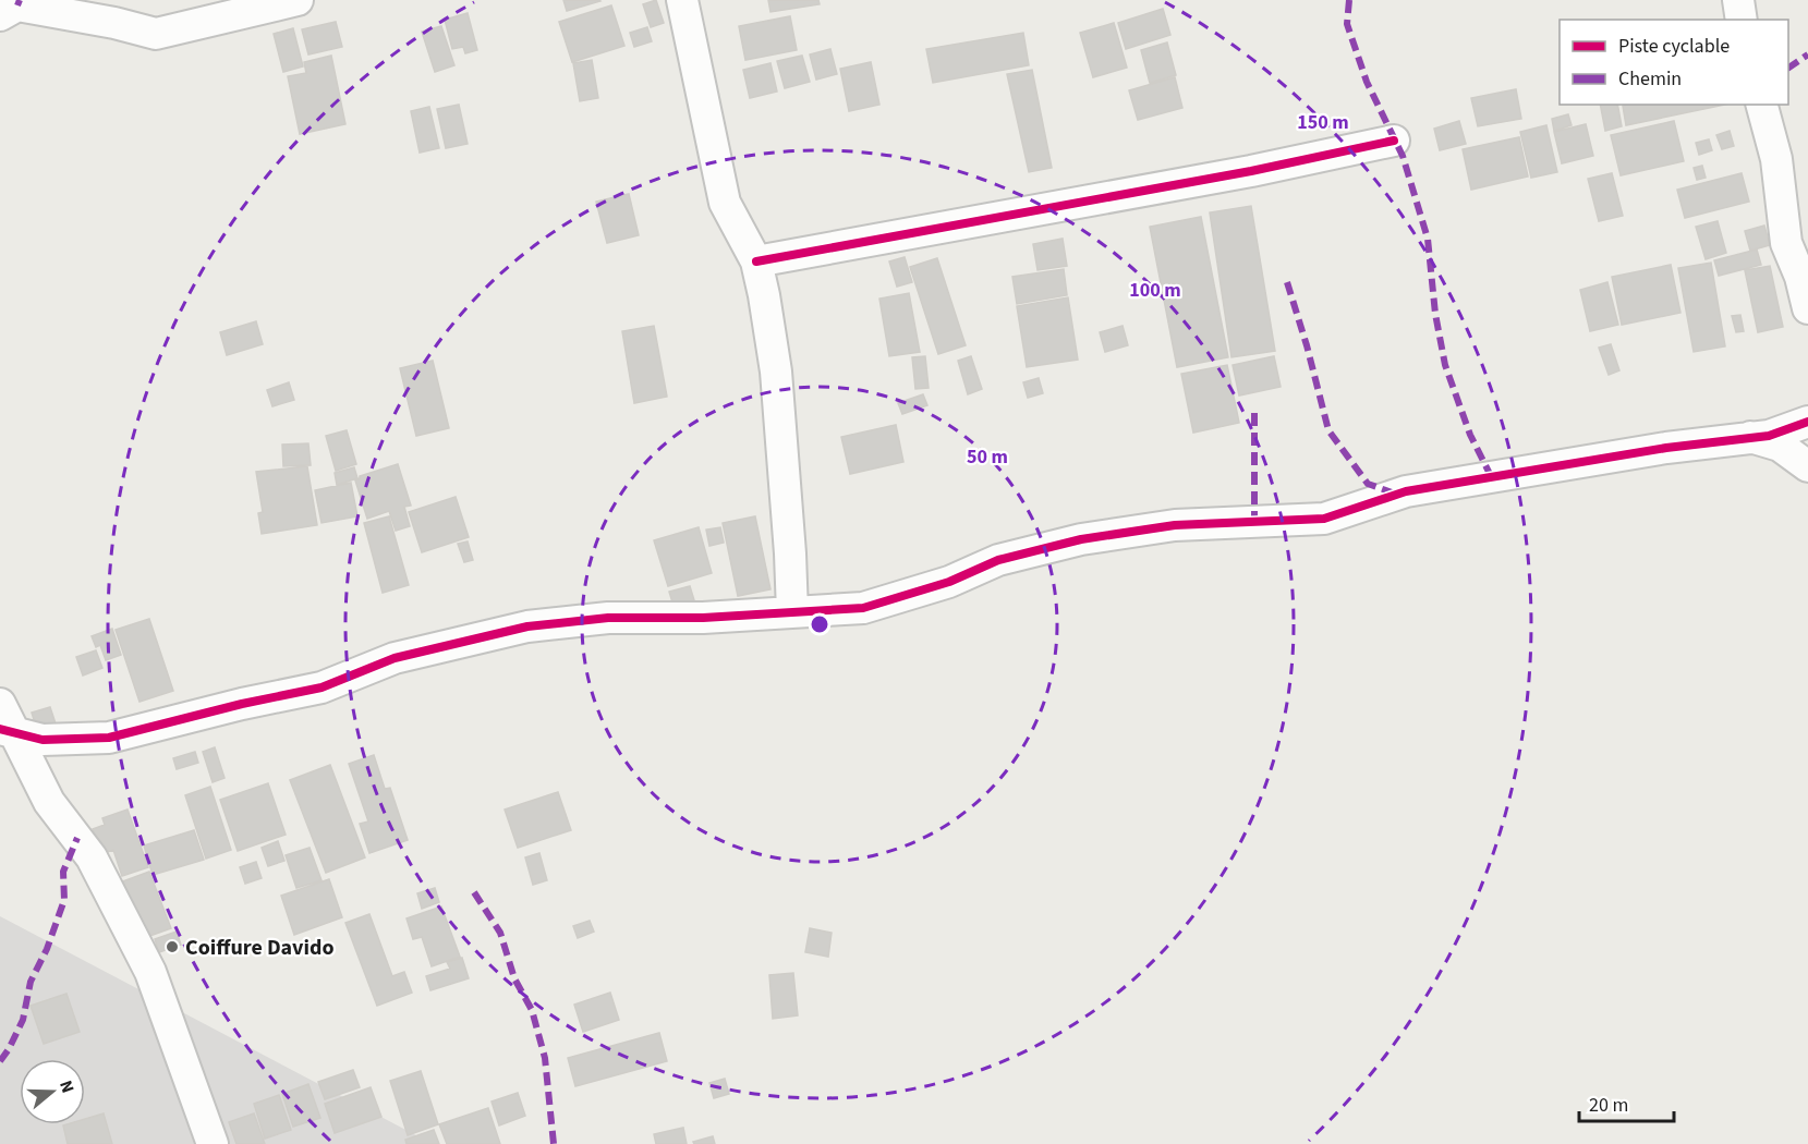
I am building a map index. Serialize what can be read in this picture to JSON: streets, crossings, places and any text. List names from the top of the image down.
{
  "places": ["Coiffure Davido"],
  "legend": ["Piste cyclable", "Chemin"],
  "scale_bar": "20 m",
  "north": "right",
  "rings": ["150 m", "100 m", "50 m"]
}
